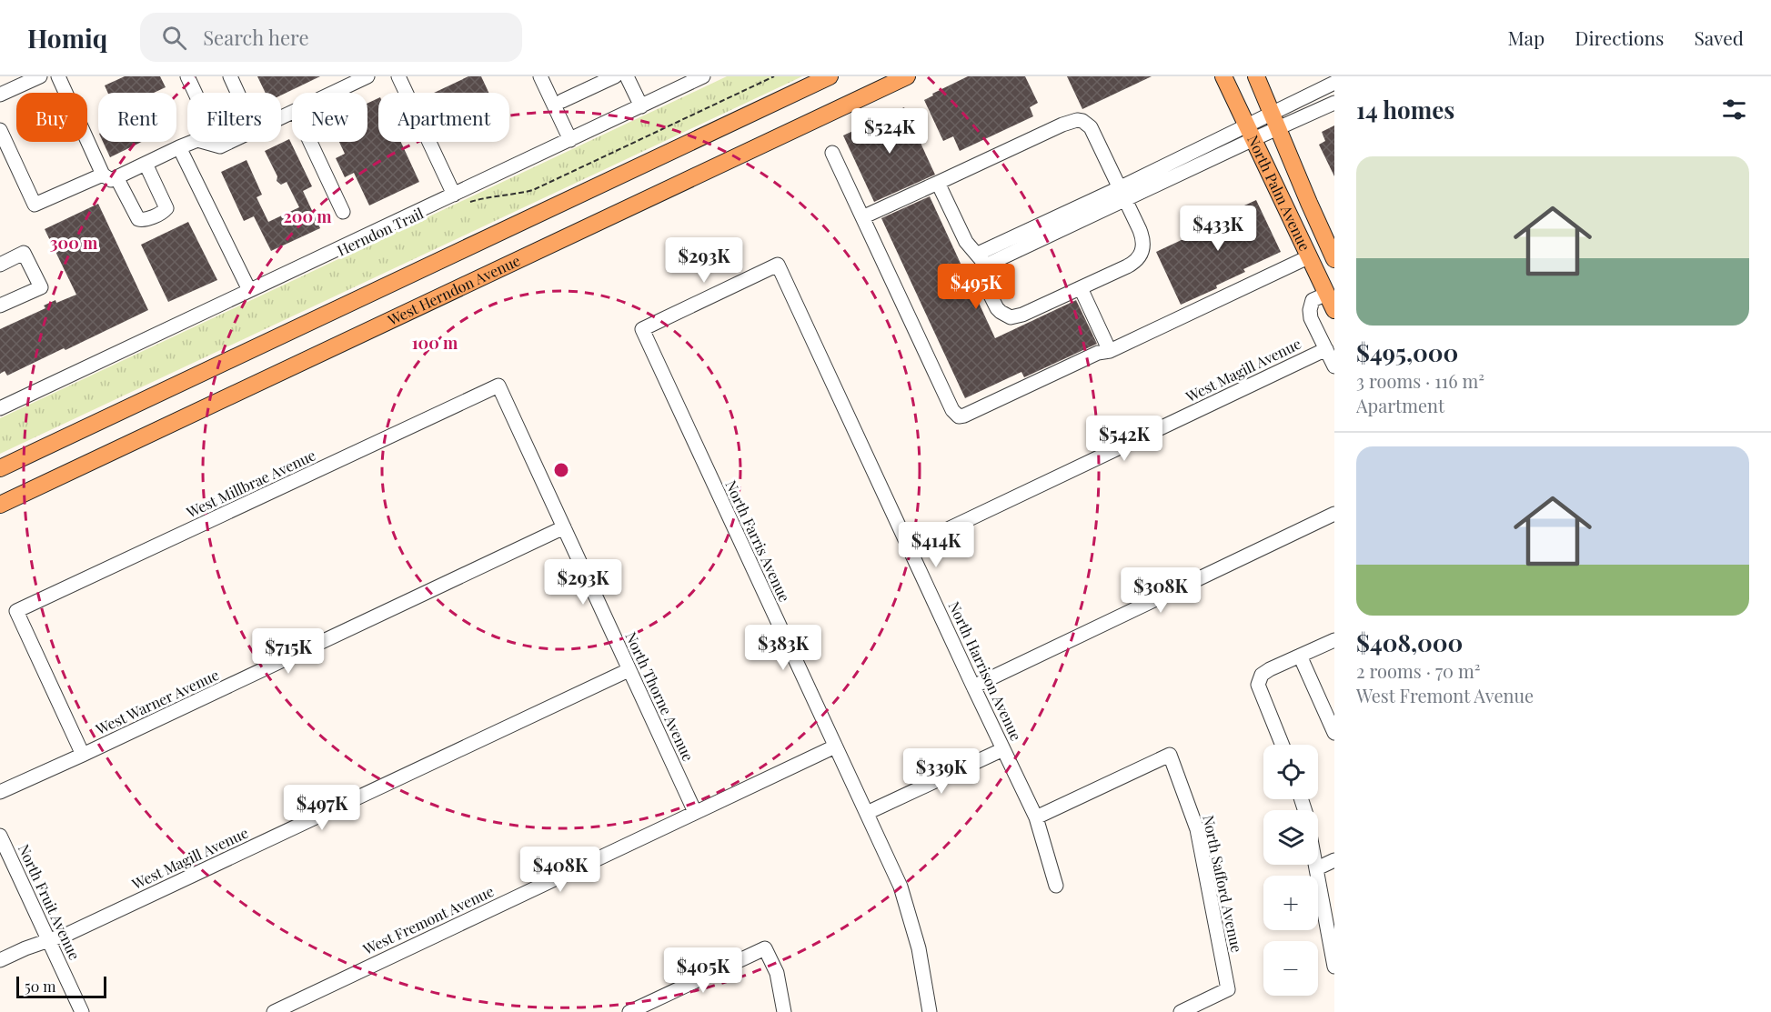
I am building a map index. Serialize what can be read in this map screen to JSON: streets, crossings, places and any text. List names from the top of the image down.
{
  "streets": {
    "main road": ["North Palm Avenue", "West Herndon Avenue"],
    "street": [
      "West Magill Avenue",
      "West Millbrae Avenue",
      "North Farris Avenue",
      "North Harrison Avenue",
      "North Thorne Avenue",
      "West Warner Avenue",
      "North Safford Avenue",
      "North Fruit Avenue",
      "West Fremont Avenue"
    ]
  },
  "crossings": [
    ["West Magill Avenue", "North Harrison Avenue"],
    ["West Magill Avenue", "North Thorne Avenue"],
    ["West Magill Avenue", "North Fruit Avenue"],
    ["West Millbrae Avenue", "North Thorne Avenue"],
    ["West Millbrae Avenue", "West Warner Avenue"],
    ["North Farris Avenue", "North Harrison Avenue"],
    ["North Farris Avenue", "West Fremont Avenue"],
    ["North Harrison Avenue", "North Safford Avenue"],
    ["North Thorne Avenue", "West Warner Avenue"],
    ["North Thorne Avenue", "West Fremont Avenue"]
  ],
  "scale_bar": "50 m",
  "page": {
    "header": "Homiq",
    "search": "Search here",
    "nav": ["Map", "Directions", "Saved"],
    "heading": "14 homes",
    "chip": [
      "Buy",
      "Rent",
      "Filters",
      "New",
      "Apartment"
    ],
    "price": [
      "$524K",
      "$433K",
      "$293K",
      "$495K",
      "$542K",
      "$414K",
      "$293K",
      "$308K",
      "$383K",
      "$715K",
      "$339K",
      "$497K",
      "$408K",
      "$405K"
    ],
    "list": [
      {
        "name": "$495,000",
        "note": "3 rooms · 116 m² · Apartment"
      },
      {
        "name": "$408,000",
        "note": "2 rooms · 70 m² · West Fremont Avenue"
      }
    ],
    "map_buttons": ["+", "−"],
    "scale": "50 m"
  },
  "rings": ["200 m", "300 m", "100 m"]
}
